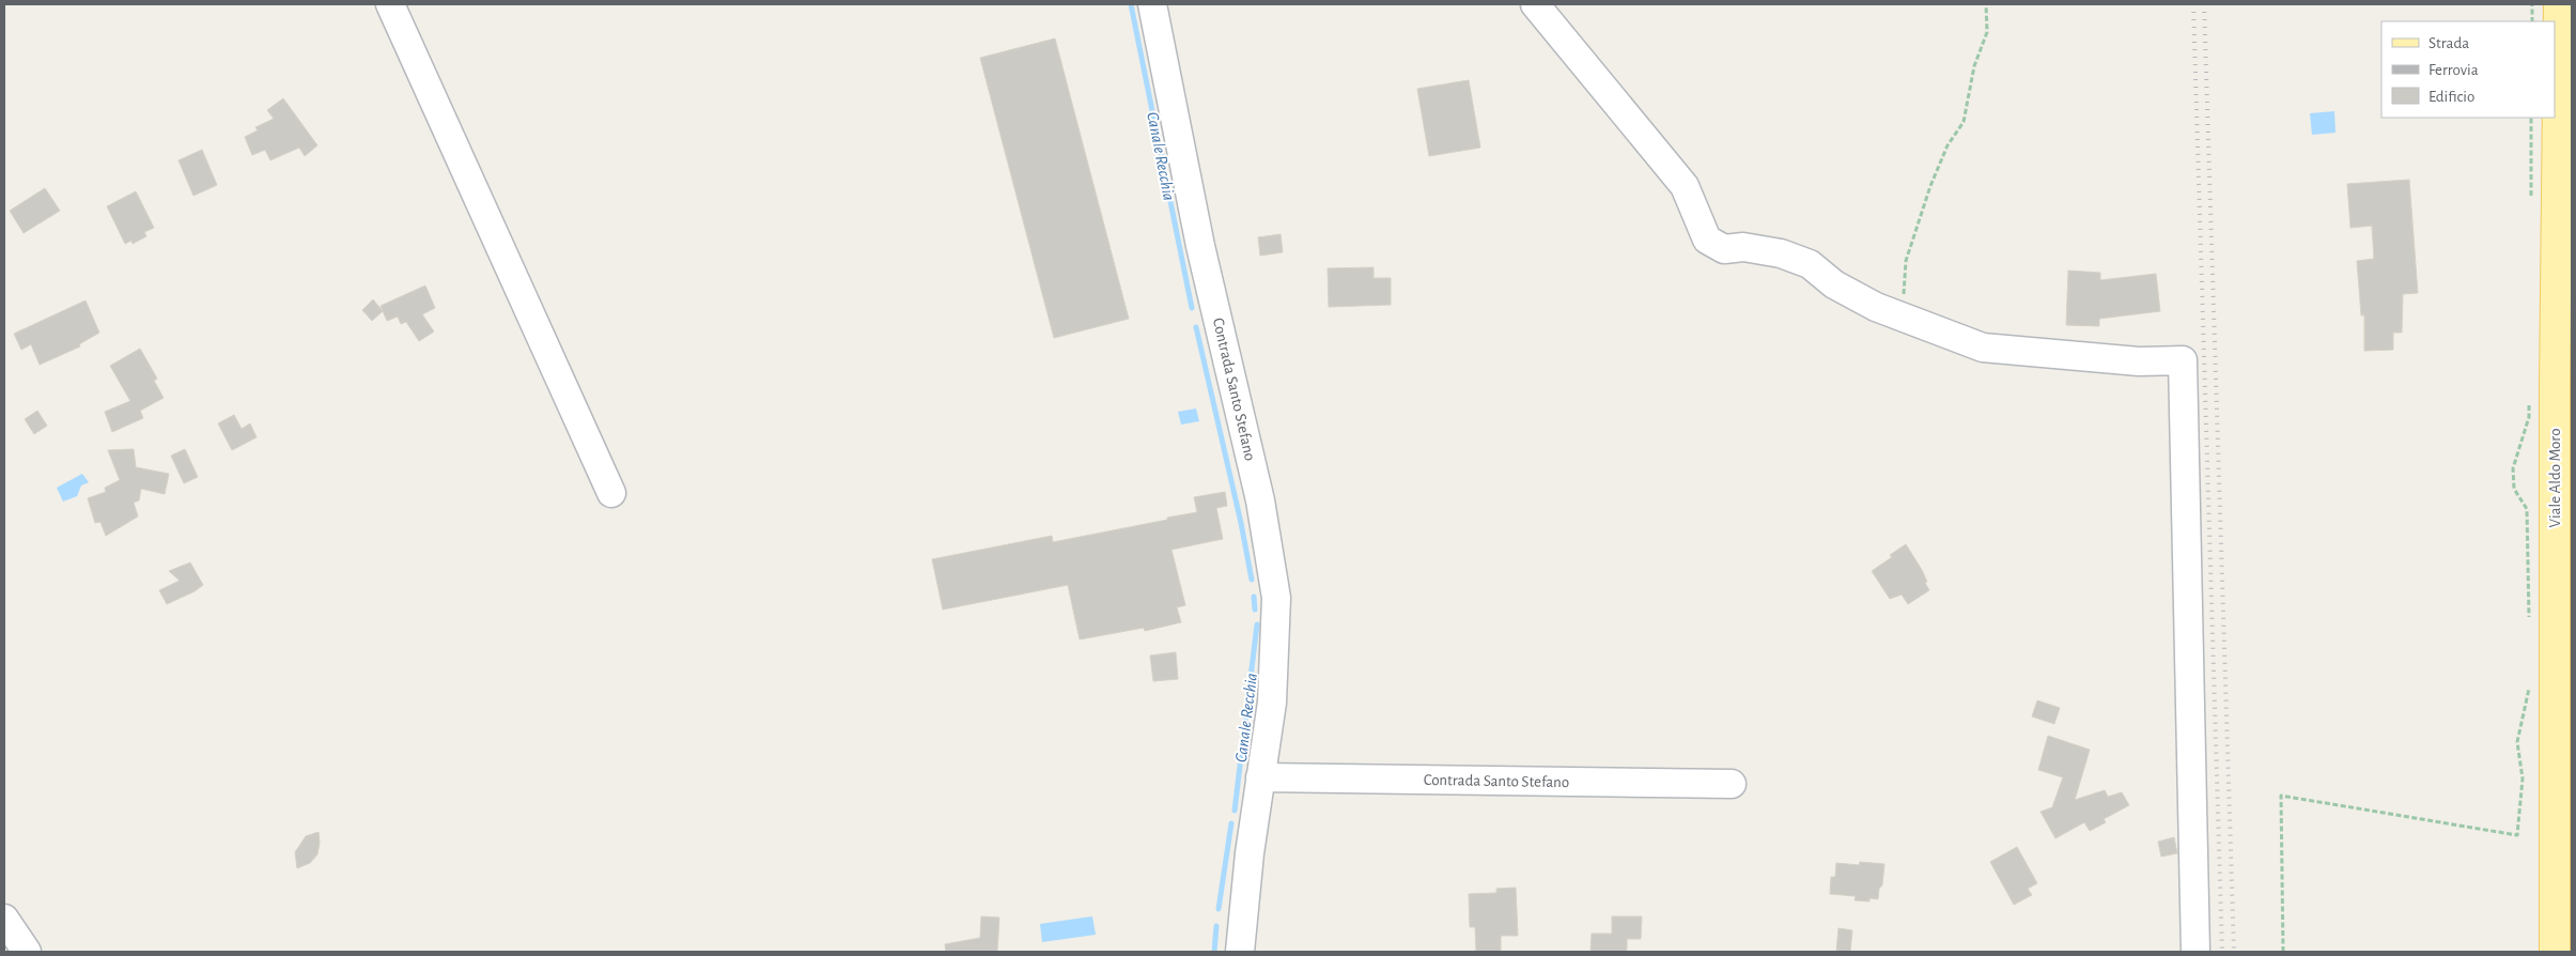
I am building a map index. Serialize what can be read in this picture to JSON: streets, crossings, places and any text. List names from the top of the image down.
{
  "streets": {
    "main road": ["Viale Aldo Moro"],
    "street": ["Contrada Santo Stefano"]
  },
  "water": ["Canale Recchia"],
  "legend": ["Strada", "Ferrovia", "Edificio"]
}
